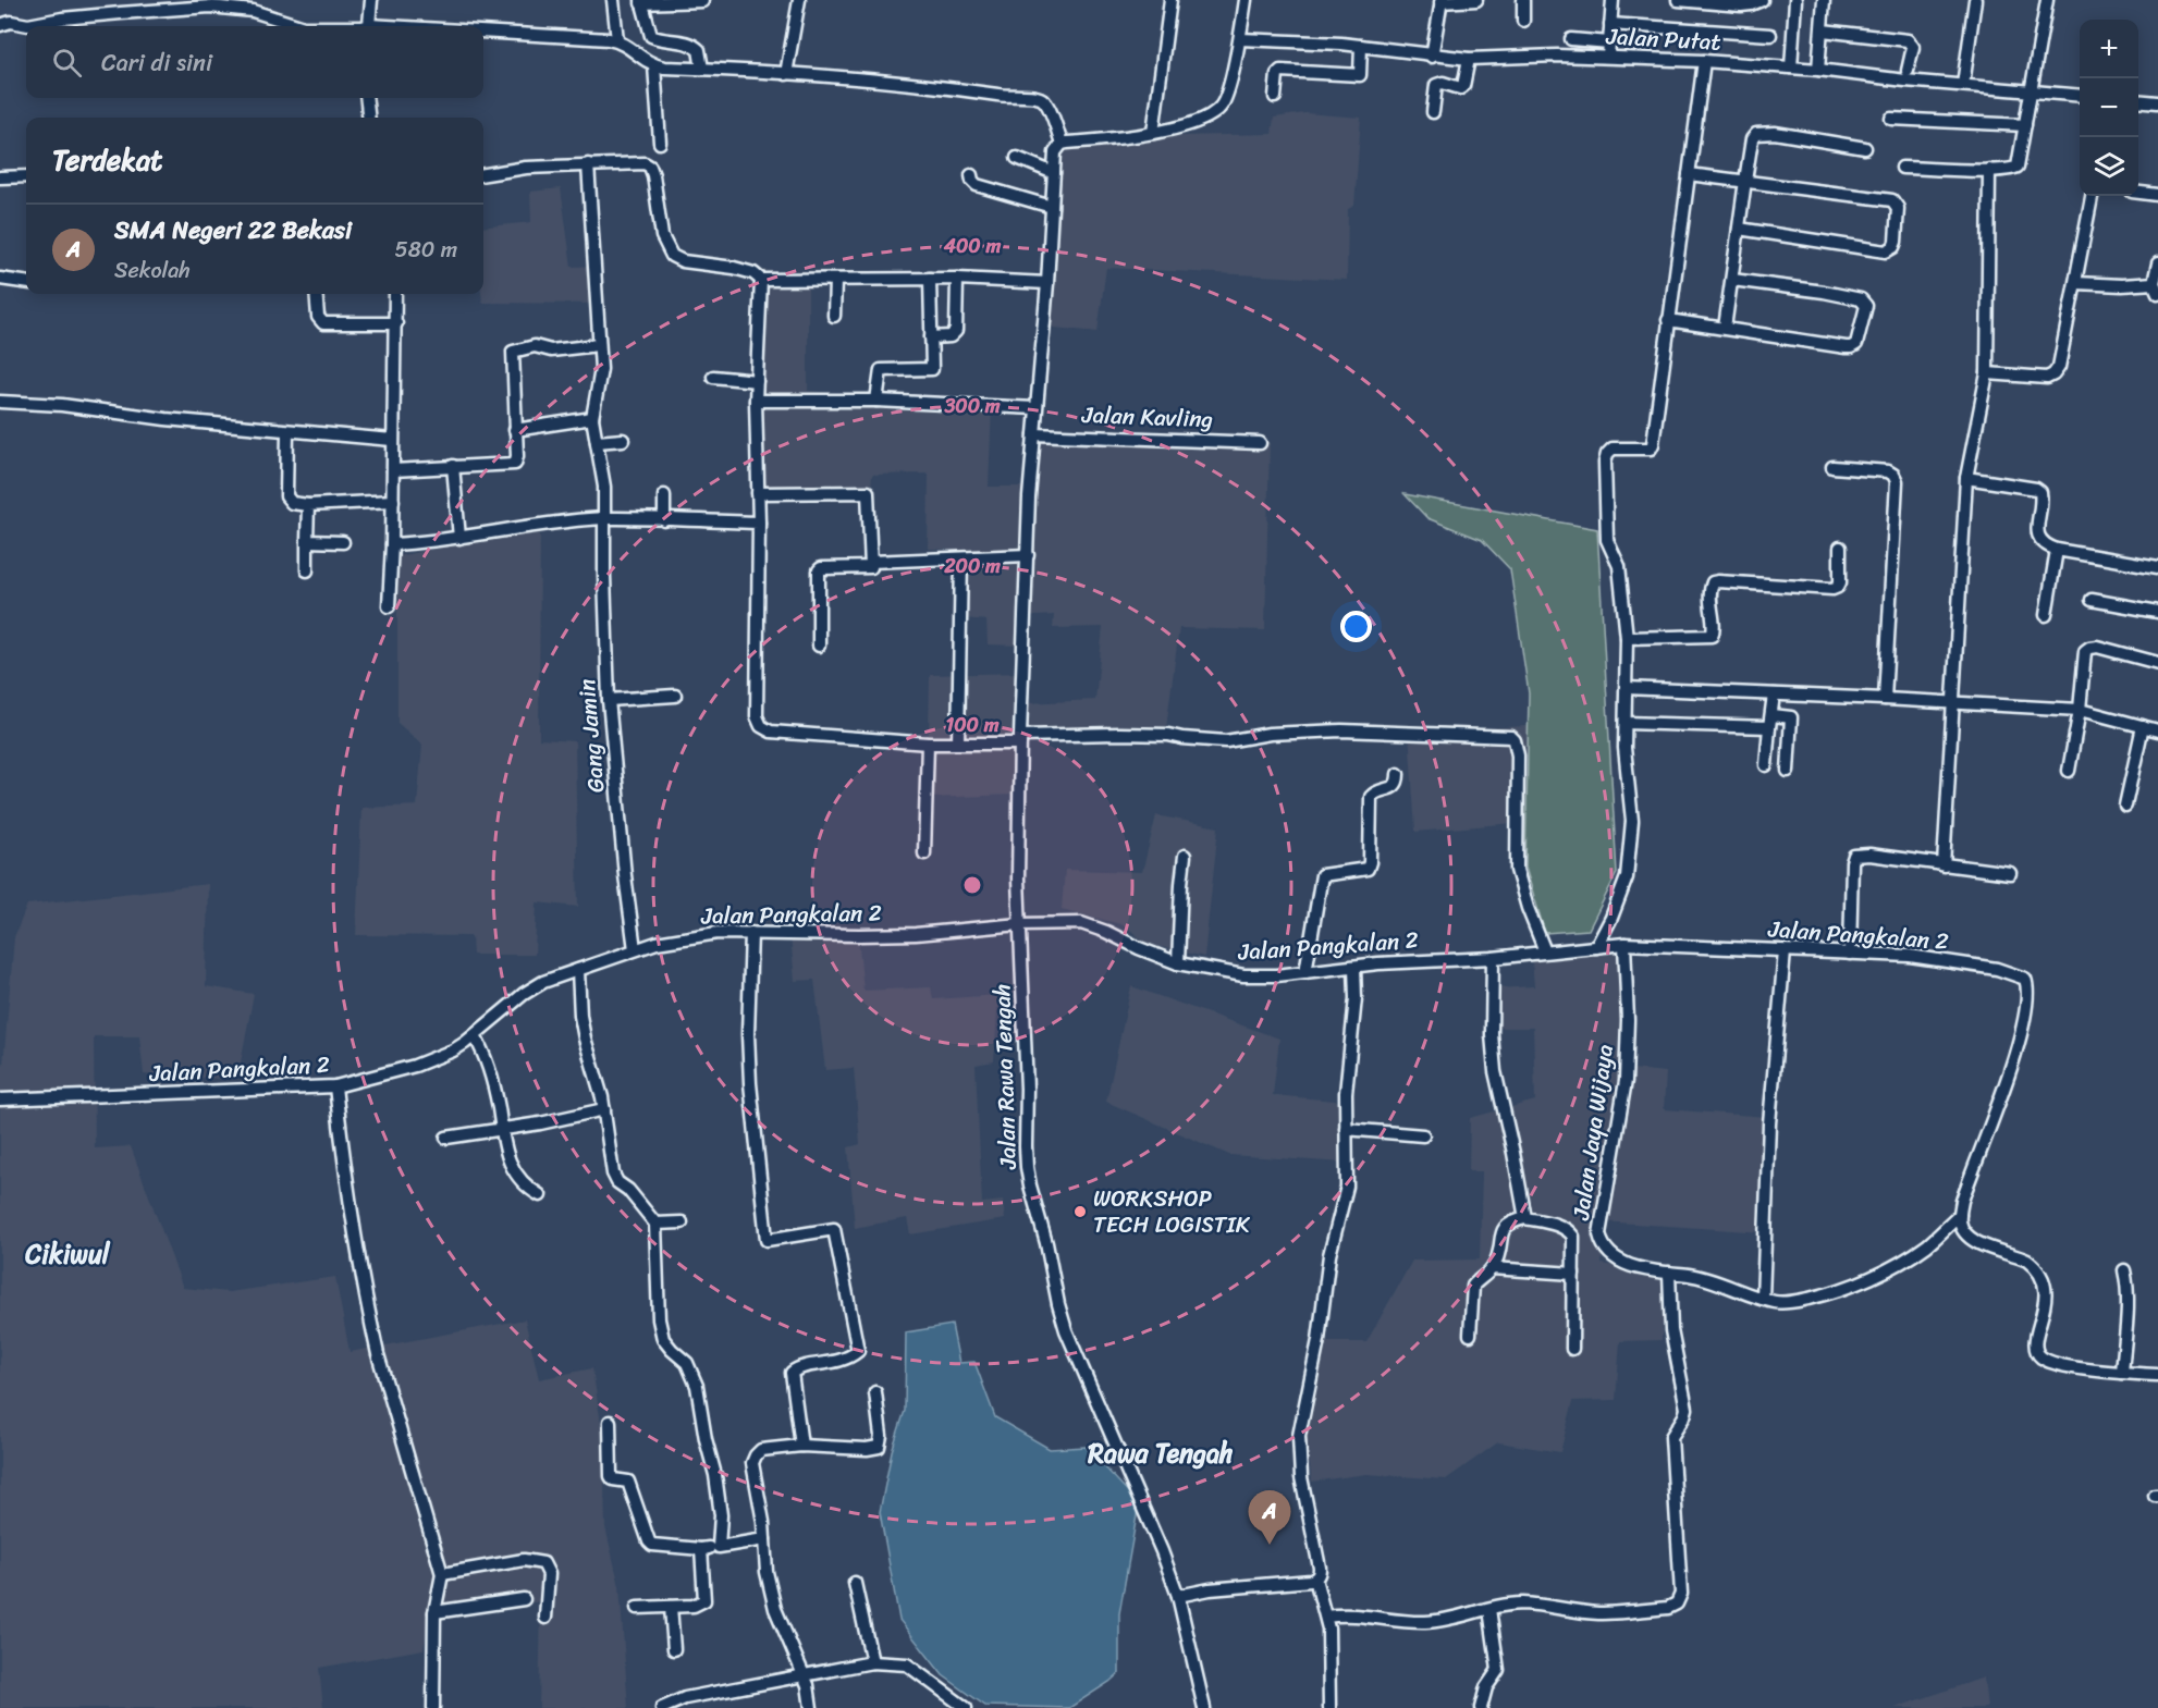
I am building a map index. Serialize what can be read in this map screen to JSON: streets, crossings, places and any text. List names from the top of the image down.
{
  "streets": {
    "street": [
      "Jalan Putat",
      "Jalan Kavling",
      "Gang Jamin",
      "Jalan Pangkalan 2",
      "Jalan Rawa Tengah",
      "Jalan Jaya Wijaya"
    ]
  },
  "crossings": [
    ["Jalan Kavling", "Jalan Rawa Tengah"],
    ["Gang Jamin", "Jalan Pangkalan 2"],
    ["Jalan Pangkalan 2", "Jalan Rawa Tengah"],
    ["Jalan Pangkalan 2", "Jalan Jaya Wijaya"]
  ],
  "districts": ["Cikiwul", "Rawa Tengah"],
  "places": ["WORKSHOP TECH LOGISTIK"],
  "page": {
    "map_buttons": ["+", "−"],
    "search": "Cari di sini",
    "heading": "Terdekat",
    "list": [
      {
        "mark": "A",
        "name": "SMA Negeri 22 Bekasi",
        "note": "Sekolah",
        "value": "580 m"
      }
    ],
    "pins": "A"
  },
  "rings": [
    "400 m",
    "300 m",
    "200 m",
    "100 m"
  ]
}
